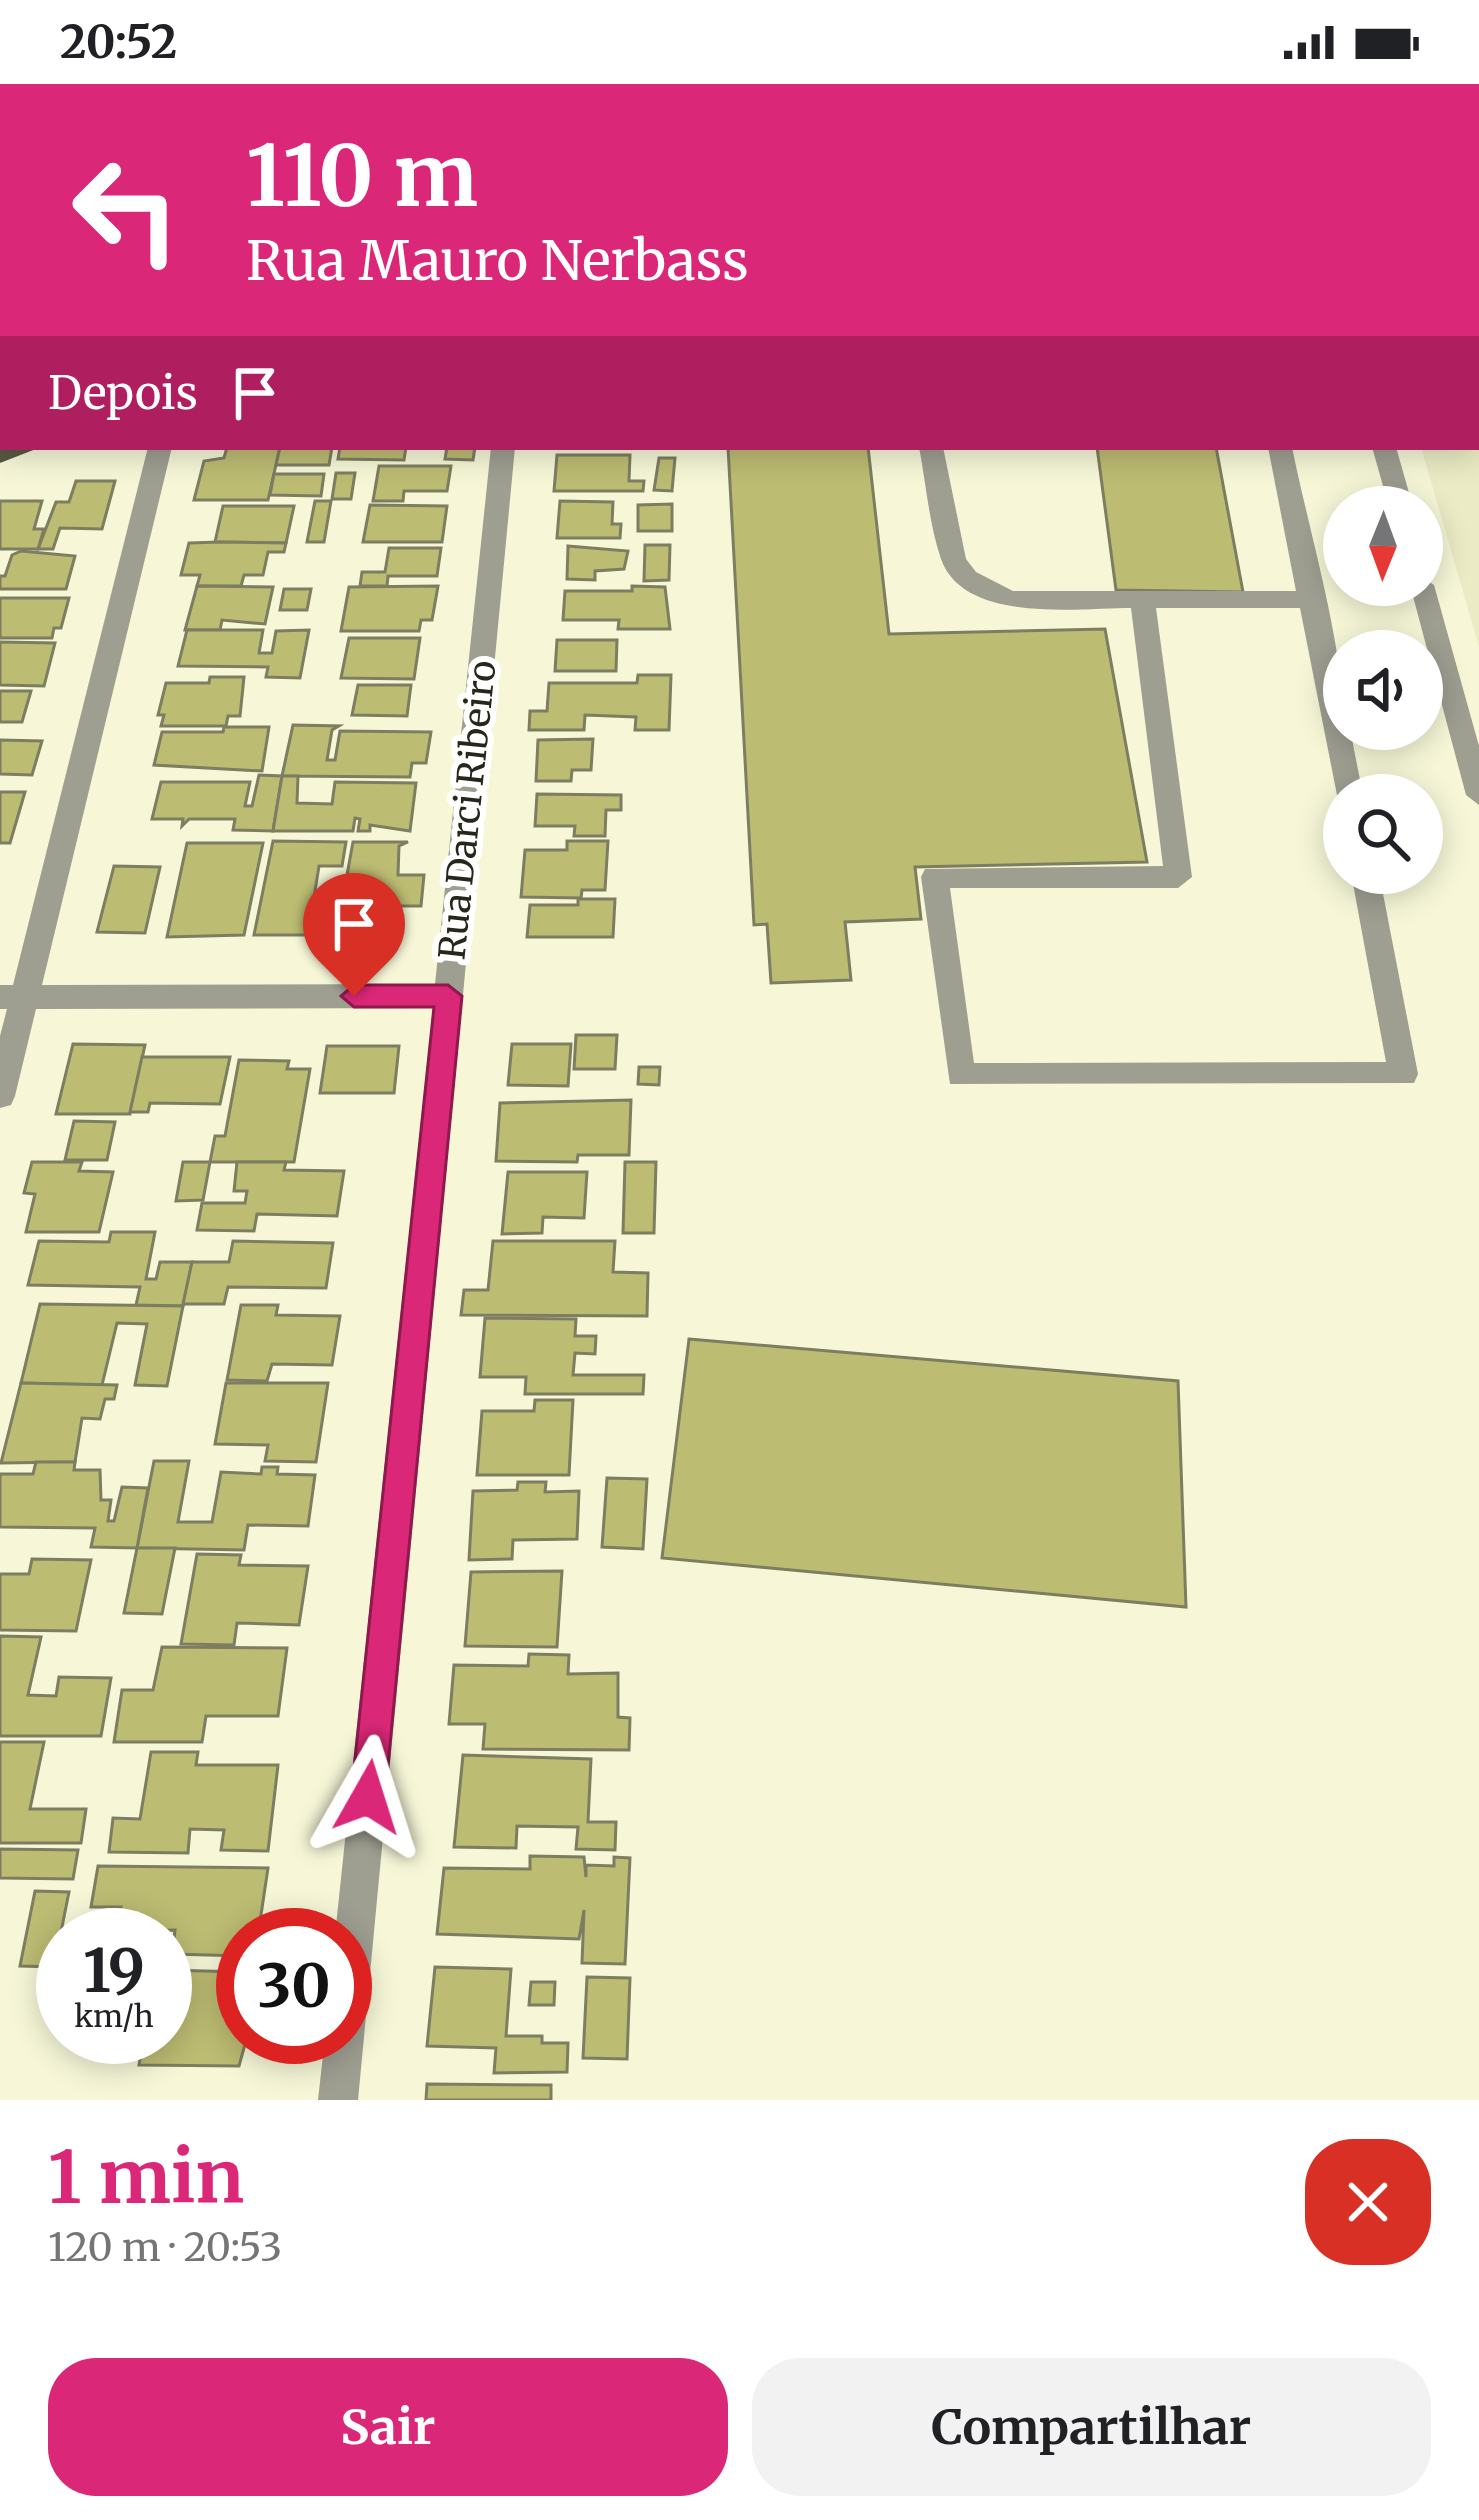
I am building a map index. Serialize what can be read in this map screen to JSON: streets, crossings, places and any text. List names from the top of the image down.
{
  "streets": {
    "street": ["Rua Darci Ribeiro"]
  },
  "north": "bottom",
  "page": {
    "status": "20:52",
    "turn": ["110 m", "Rua Mauro Nerbass"],
    "then": "Depois",
    "speed": "19 km/h",
    "limit": "30",
    "heading": ["1 min", "120 m · 20:53"],
    "buttons": ["Sair", "Compartilhar"]
  }
}
